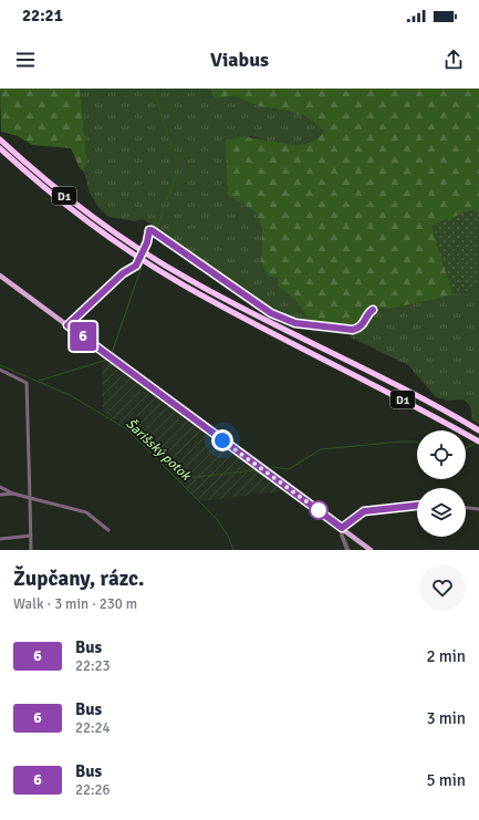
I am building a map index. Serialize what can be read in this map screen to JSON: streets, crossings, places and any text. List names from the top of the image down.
{
  "streets": {
    "highway": ["D1"]
  },
  "water": ["Šarišský potok"],
  "lines": ["bus line 6"],
  "page": {
    "status": "22:21",
    "header": "Viabus",
    "on_map": "6",
    "heading": ["Župčany, rázc.", "Walk · 3 min · 230 m"],
    "list": [
      {
        "mark": "6",
        "name": "Bus",
        "note": "22:23",
        "value": "2 min"
      },
      {
        "mark": "6",
        "name": "Bus",
        "note": "22:24",
        "value": "3 min"
      },
      {
        "mark": "6",
        "name": "Bus",
        "note": "22:26",
        "value": "5 min"
      }
    ]
  }
}
